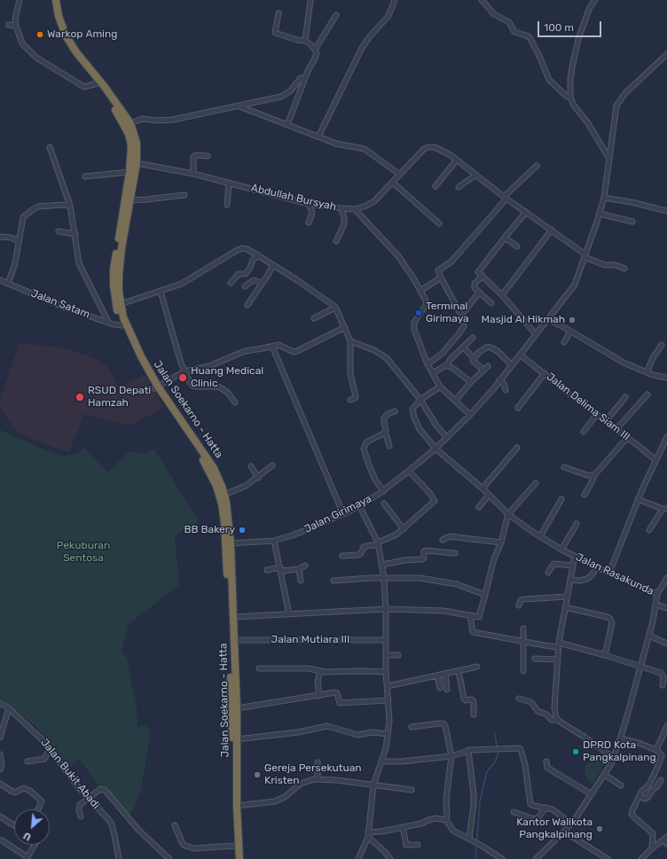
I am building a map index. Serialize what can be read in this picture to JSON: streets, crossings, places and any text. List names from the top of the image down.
{
  "streets": {
    "highway": ["Jalan Soekarno - Hatta"],
    "street": [
      "Abdullah Bursyah",
      "Jalan Satam",
      "Jalan Delima Siam III",
      "Jalan Girimaya",
      "Jalan Rasakunda",
      "Jalan Mutiara III",
      "Jalan Bukit Abadi"
    ]
  },
  "crossings": [
    ["Abdullah Bursyah", "Jalan Soekarno - Hatta"],
    ["Abdullah Bursyah", "Jalan Girimaya"],
    ["Jalan Satam", "Jalan Soekarno - Hatta"],
    ["Jalan Delima Siam III", "Jalan Girimaya"],
    ["Jalan Soekarno - Hatta", "Jalan Girimaya"],
    ["Jalan Soekarno - Hatta", "Jalan Mutiara III"],
    ["Jalan Girimaya", "Jalan Rasakunda"]
  ],
  "parks": ["Pekuburan Sentosa"],
  "places": [
    "Warkop Aming",
    "Terminal Girimaya",
    "Masjid Al Hikmah",
    "Huang Medical Clinic",
    "RSUD Depati Hamzah",
    "BB Bakery",
    "DPRD Kota Pangkalpinang",
    "Gereja Persekutuan Kristen",
    "Kantor Walikota Pangkalpinang"
  ],
  "scale_bar": "100 m",
  "north": "bottom left"
}
